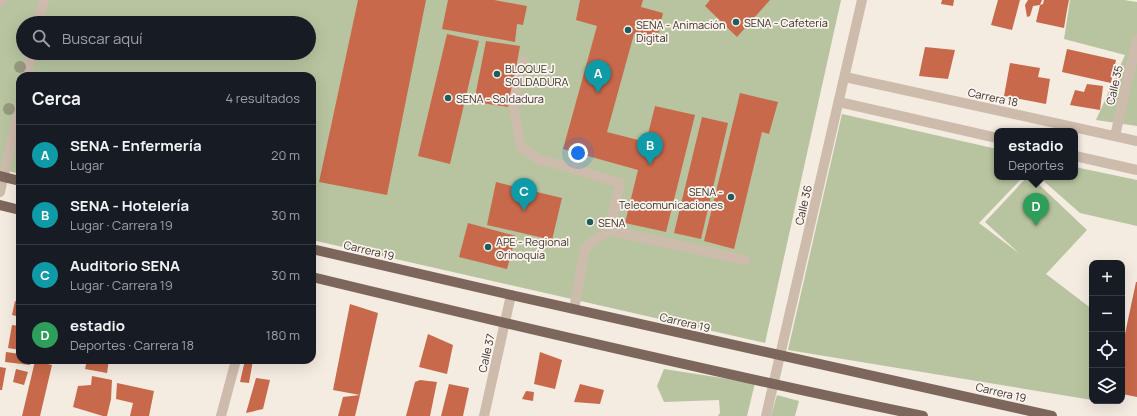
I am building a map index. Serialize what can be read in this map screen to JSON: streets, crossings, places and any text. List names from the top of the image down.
{
  "streets": {
    "main road": ["Carrera 19"],
    "street": [
      "Calle 35",
      "Carrera 18",
      "Calle 36",
      "Calle 37"
    ]
  },
  "crossings": [
    ["Calle 35", "Carrera 18"],
    ["Carrera 18", "Calle 36"],
    ["Calle 36", "Carrera 19"],
    ["Carrera 19", "Calle 37"]
  ],
  "places": [
    "SENA - Cafetería",
    "SENA - Animación Digital",
    "BLOQUE J SOLDADURA",
    "SENA - Soldadura",
    "SENA - Telecomunicaciones",
    "SENA",
    "APE - Regional Orinoquía"
  ],
  "page": {
    "search": "Buscar aquí",
    "pins": [
      "A",
      "B",
      "C",
      "D"
    ],
    "heading": ["Cerca", "4 resultados"],
    "list": [
      {
        "mark": "A",
        "name": "SENA - Enfermería",
        "note": "Lugar",
        "value": "20 m"
      },
      {
        "mark": "B",
        "name": "SENA - Hotelería",
        "note": "Lugar · Carrera 19",
        "value": "30 m"
      },
      {
        "mark": "C",
        "name": "Auditorio SENA",
        "note": "Lugar · Carrera 19",
        "value": "30 m"
      },
      {
        "mark": "D",
        "name": "estadio",
        "note": "Deportes · Carrera 18",
        "value": "180 m"
      }
    ],
    "popup": ["estadio", "Deportes"],
    "map_buttons": ["+", "−"]
  }
}
